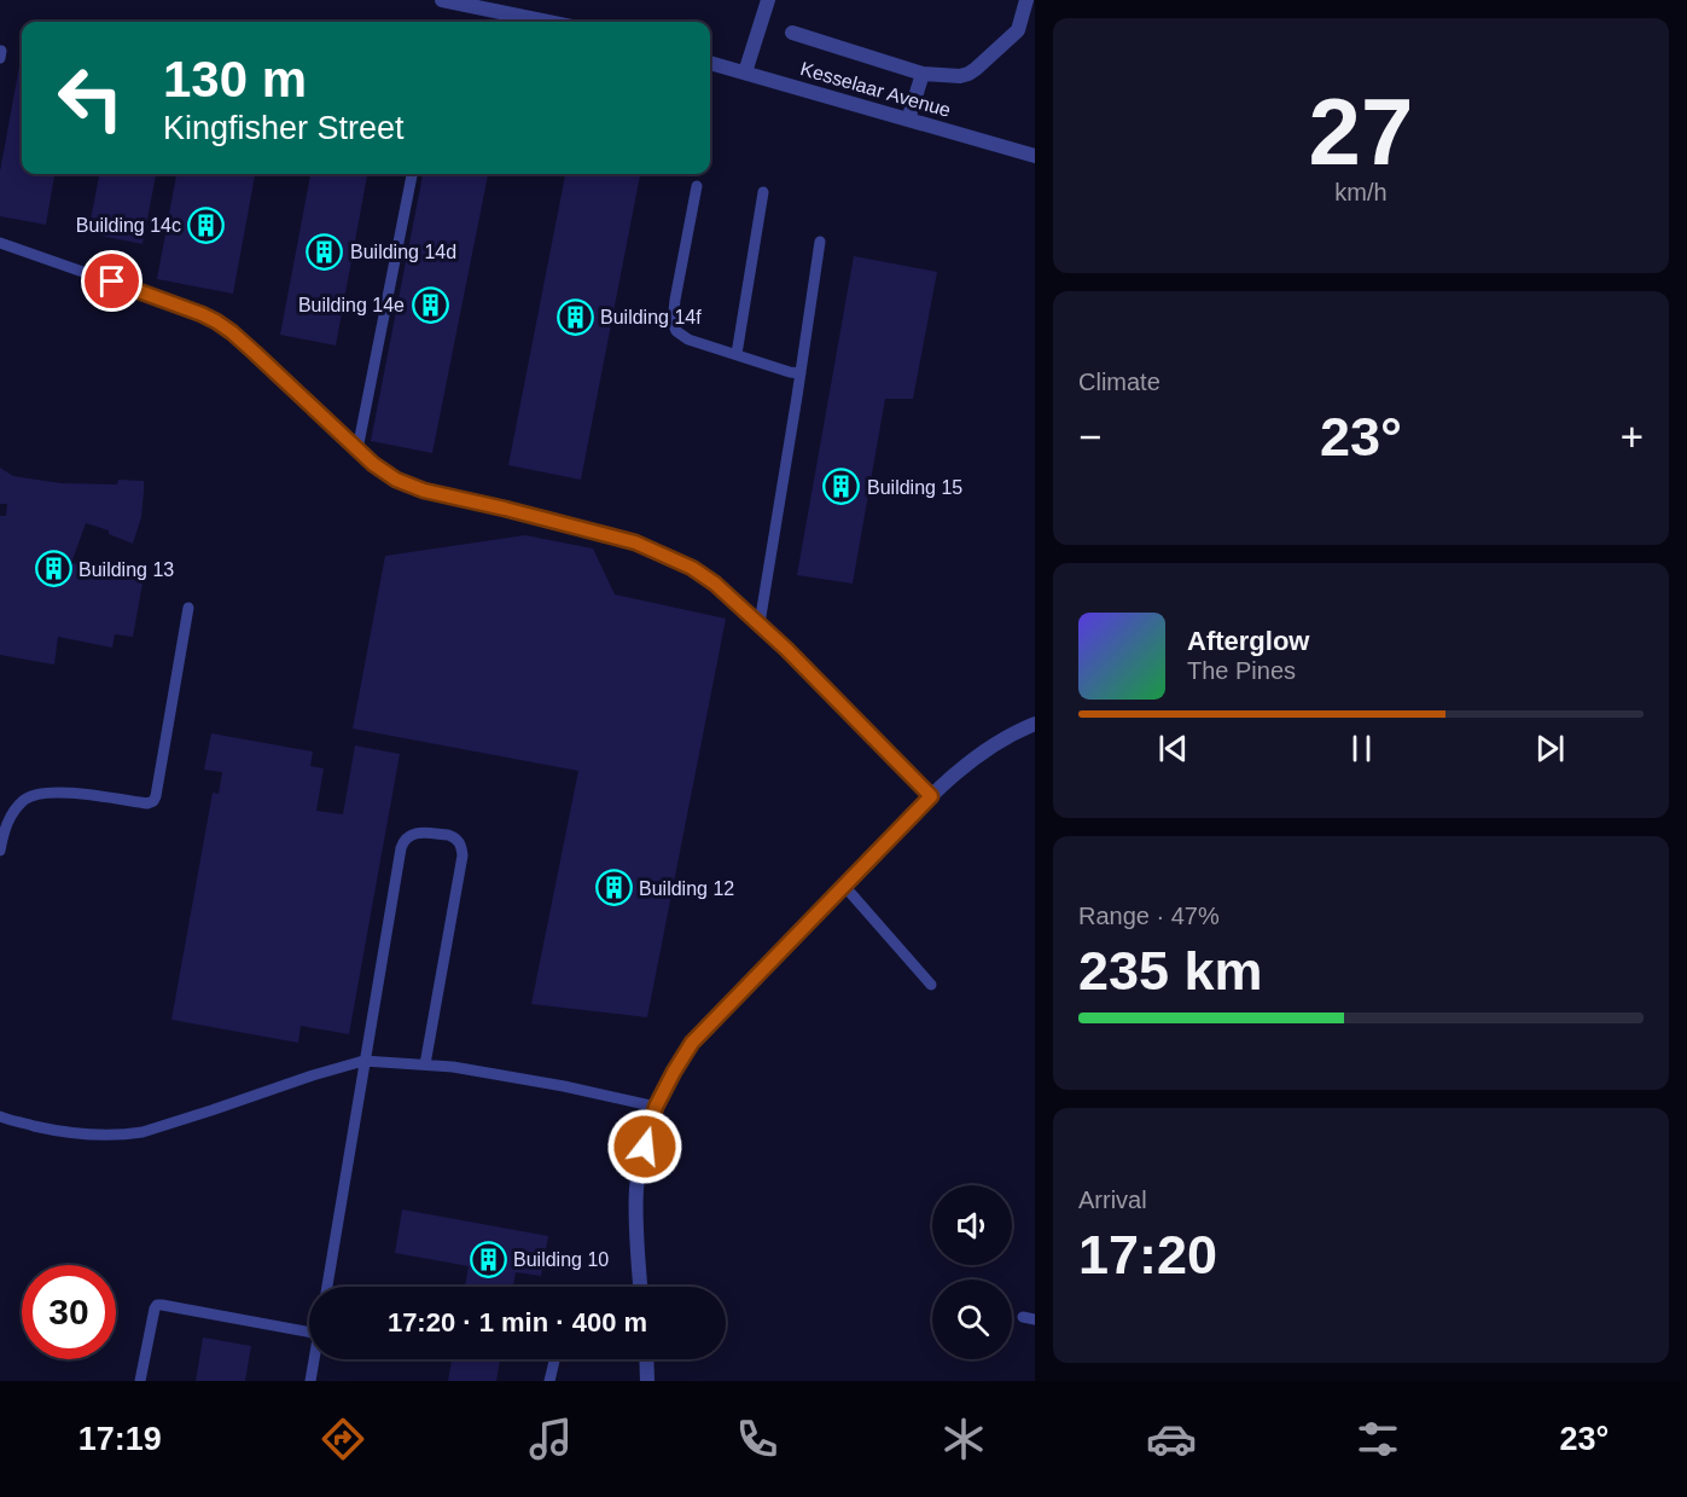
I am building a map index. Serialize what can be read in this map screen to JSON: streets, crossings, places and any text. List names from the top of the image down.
{
  "streets": {
    "street": ["Kesselaar Avenue"]
  },
  "places": {
    "building": [
      "Building 14c",
      "Building 14d",
      "Building 14e",
      "Building 14f",
      "Building 15",
      "Building 13",
      "Building 12",
      "Building 10"
    ]
  },
  "page": {
    "tile": [
      ["27", "km/h"],
      "Climate",
      ["Range · 47%", "235 km"],
      ["Arrival", "17:20"]
    ],
    "turn": ["130 m", "Kingfisher Street"],
    "heat": ["−", "23°", "+"],
    "song": ["Afterglow", "The Pines"],
    "limit": "30",
    "trip": "17:20 · 1 min · 400 m",
    "tabs": ["17:19", "23°"]
  }
}
